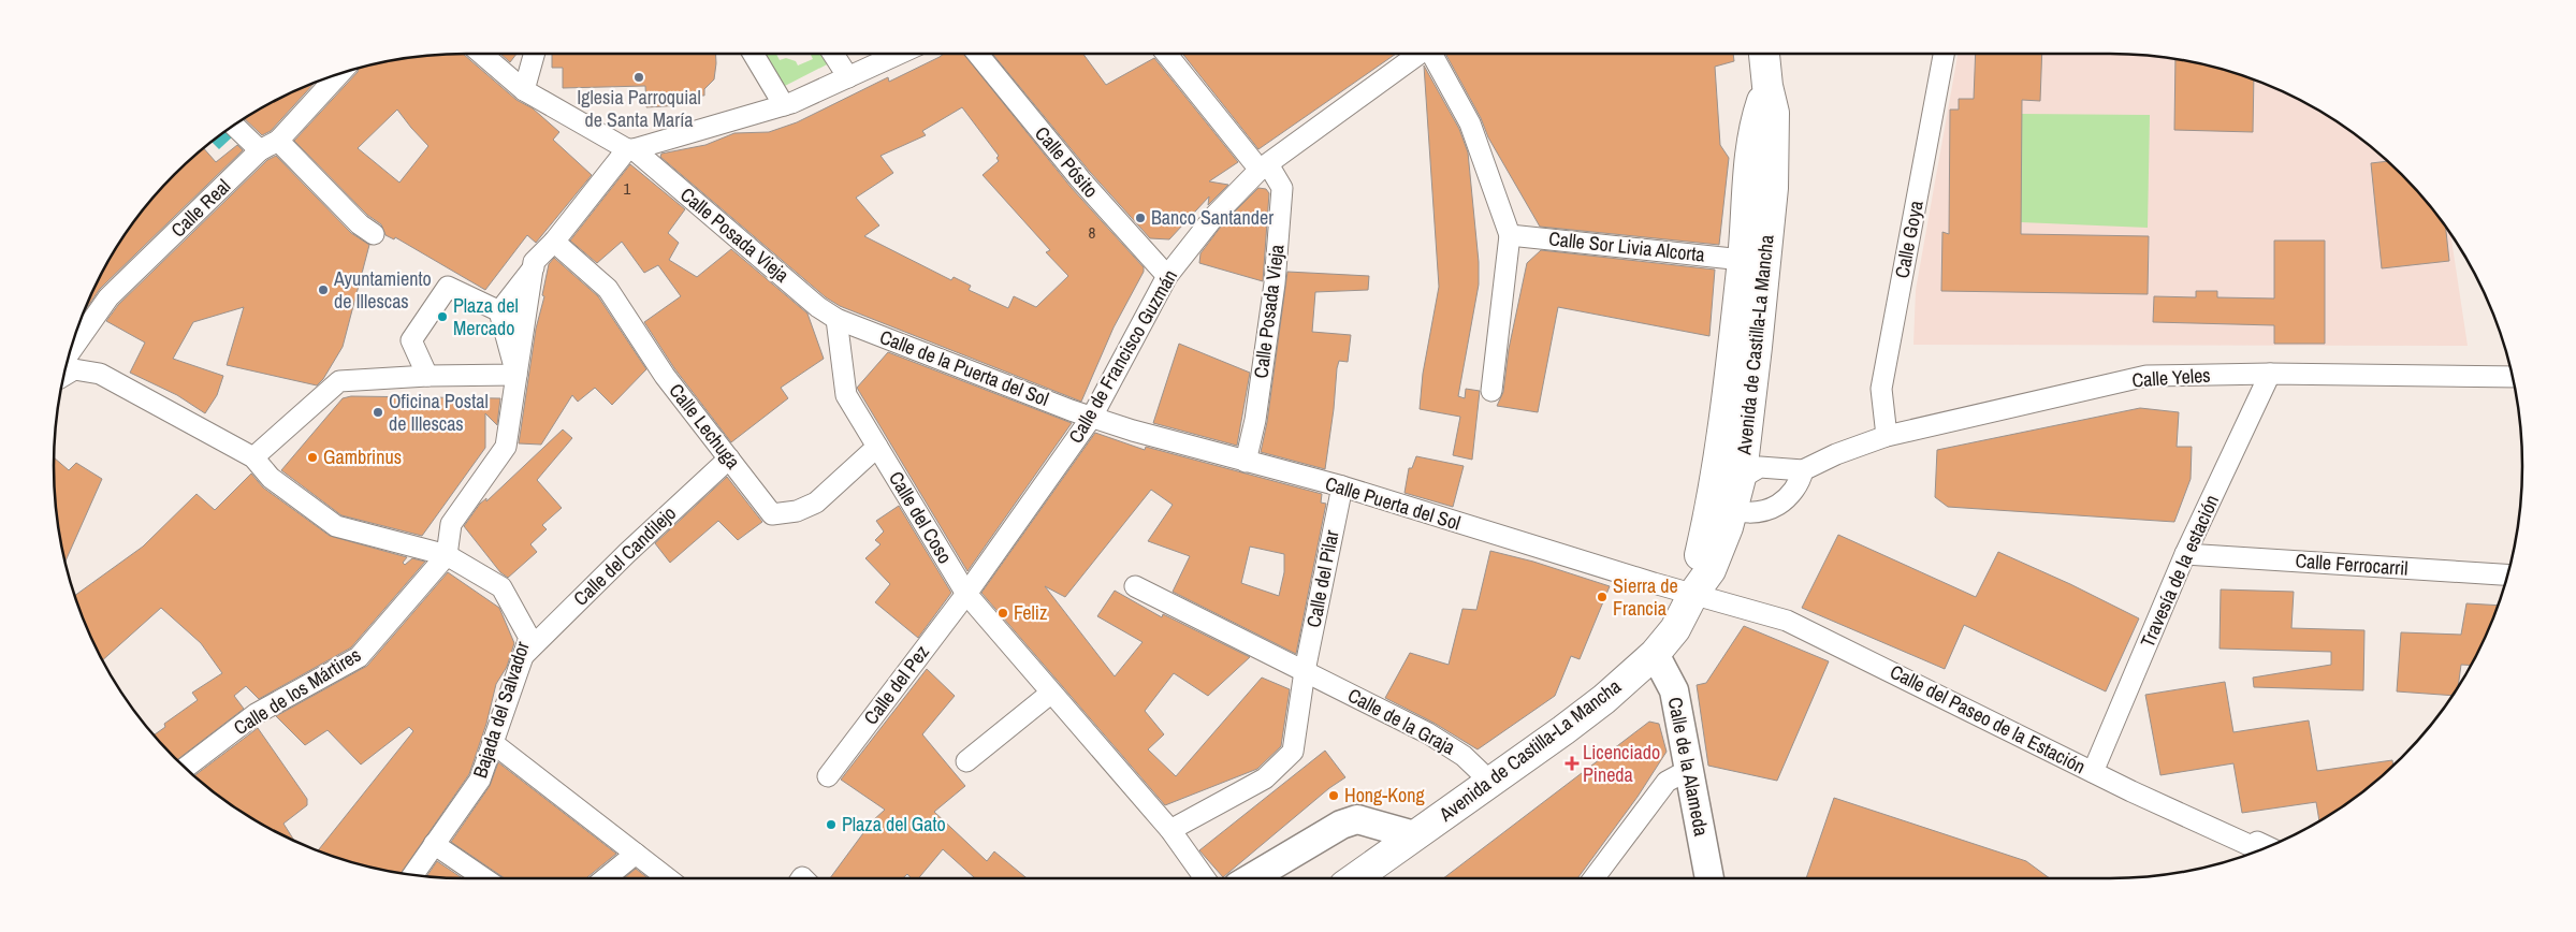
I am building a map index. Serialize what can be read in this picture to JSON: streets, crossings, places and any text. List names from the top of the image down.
{
  "streets": {
    "main road": ["Avenida de Castilla-La Mancha"],
    "street": [
      "Calle Pósito",
      "Calle Real",
      "Calle Posada Vieja",
      "Calle Goya",
      "Calle Sor Livia Alcorta",
      "Calle de Francisco Guzmán",
      "Calle de la Puerta del Sol",
      "Calle Yeles",
      "Calle Lechuga",
      "Calle Puerta del Sol",
      "Calle del Coso",
      "Calle del Candilejo",
      "Calle Ferrocarril",
      "Travesía de la estación",
      "Calle del Pilar",
      "Calle del Pez",
      "Calle de los Mártires",
      "Bajada del Salvador",
      "Calle del Paseo de la Estación",
      "Calle de la Graja",
      "Calle de la Alameda"
    ]
  },
  "crossings": [
    ["Calle Pósito", "Calle de Francisco Guzmán"],
    ["Calle Posada Vieja", "Calle de Francisco Guzmán"],
    ["Calle Posada Vieja", "Calle de la Puerta del Sol"],
    ["Calle Posada Vieja", "Calle Puerta del Sol"],
    ["Calle Posada Vieja", "Calle del Coso"],
    ["Calle Goya", "Calle Yeles"],
    ["Calle Sor Livia Alcorta", "Avenida de Castilla-La Mancha"],
    ["Avenida de Castilla-La Mancha", "Calle Puerta del Sol"],
    ["Avenida de Castilla-La Mancha", "Calle del Paseo de la Estación"],
    ["Avenida de Castilla-La Mancha", "Calle de la Graja"],
    ["Avenida de Castilla-La Mancha", "Calle de la Alameda"],
    ["Calle de Francisco Guzmán", "Calle de la Puerta del Sol"],
    ["Calle de Francisco Guzmán", "Calle Puerta del Sol"],
    ["Calle de Francisco Guzmán", "Calle del Coso"],
    ["Calle de Francisco Guzmán", "Calle del Pez"],
    ["Calle de la Puerta del Sol", "Calle Puerta del Sol"],
    ["Calle de la Puerta del Sol", "Calle del Coso"],
    ["Calle Yeles", "Travesía de la estación"],
    ["Calle Lechuga", "Calle del Coso"],
    ["Calle Lechuga", "Calle del Candilejo"],
    ["Calle Puerta del Sol", "Calle del Pilar"],
    ["Calle Puerta del Sol", "Calle del Paseo de la Estación"],
    ["Calle del Coso", "Calle del Pez"],
    ["Calle del Candilejo", "Bajada del Salvador"],
    ["Calle Ferrocarril", "Travesía de la estación"],
    ["Travesía de la estación", "Calle del Paseo de la Estación"],
    ["Calle del Pilar", "Calle de la Graja"],
    ["Calle de los Mártires", "Bajada del Salvador"]
  ],
  "places": {
    "other": [
      "Iglesia Parroquial de Santa María",
      "Banco Santander",
      "Ayuntamiento de Illescas",
      "Plaza del Mercado",
      "Oficina Postal de Illescas",
      "Gambrinus",
      "Sierra de Francia",
      "Feliz",
      "Hong-Kong",
      "Plaza del Gato"
    ],
    "health": ["Licenciado Pineda"]
  },
  "house_numbers": ["1", "8"]
}
